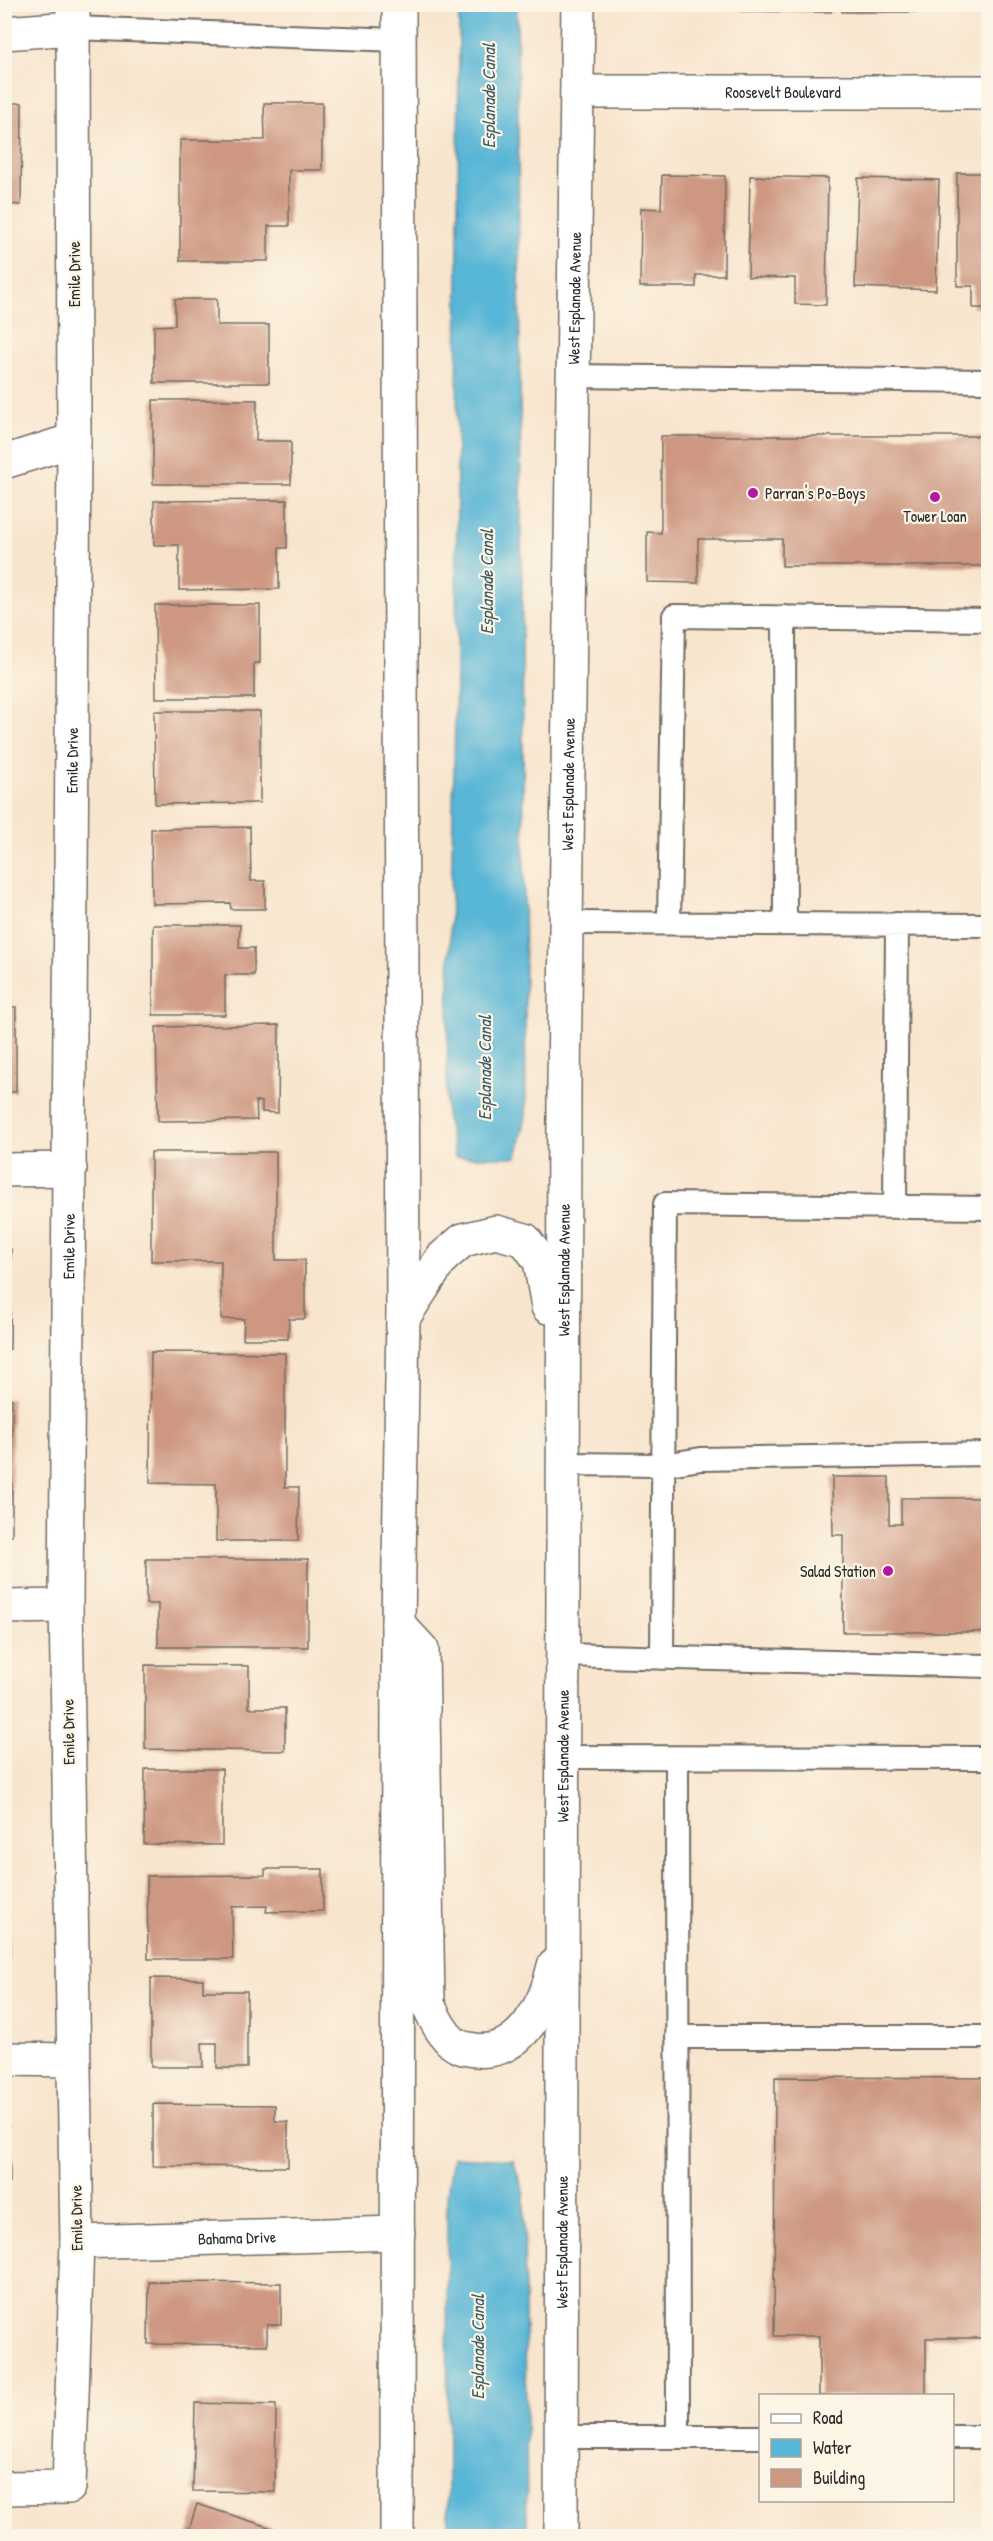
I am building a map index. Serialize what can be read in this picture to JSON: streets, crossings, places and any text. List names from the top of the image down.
{
  "streets": {
    "main road": [
      "Roosevelt Boulevard",
      "Emile Drive",
      "West Esplanade Avenue",
      "Bahama Drive"
    ]
  },
  "crossings": [
    ["Roosevelt Boulevard", "West Esplanade Avenue"],
    ["Emile Drive", "Bahama Drive"]
  ],
  "water": ["Esplanade Canal"],
  "places": ["Parran's Po-Boys", "Tower Loan", "Salad Station"],
  "legend": ["Road", "Water", "Building"]
}
